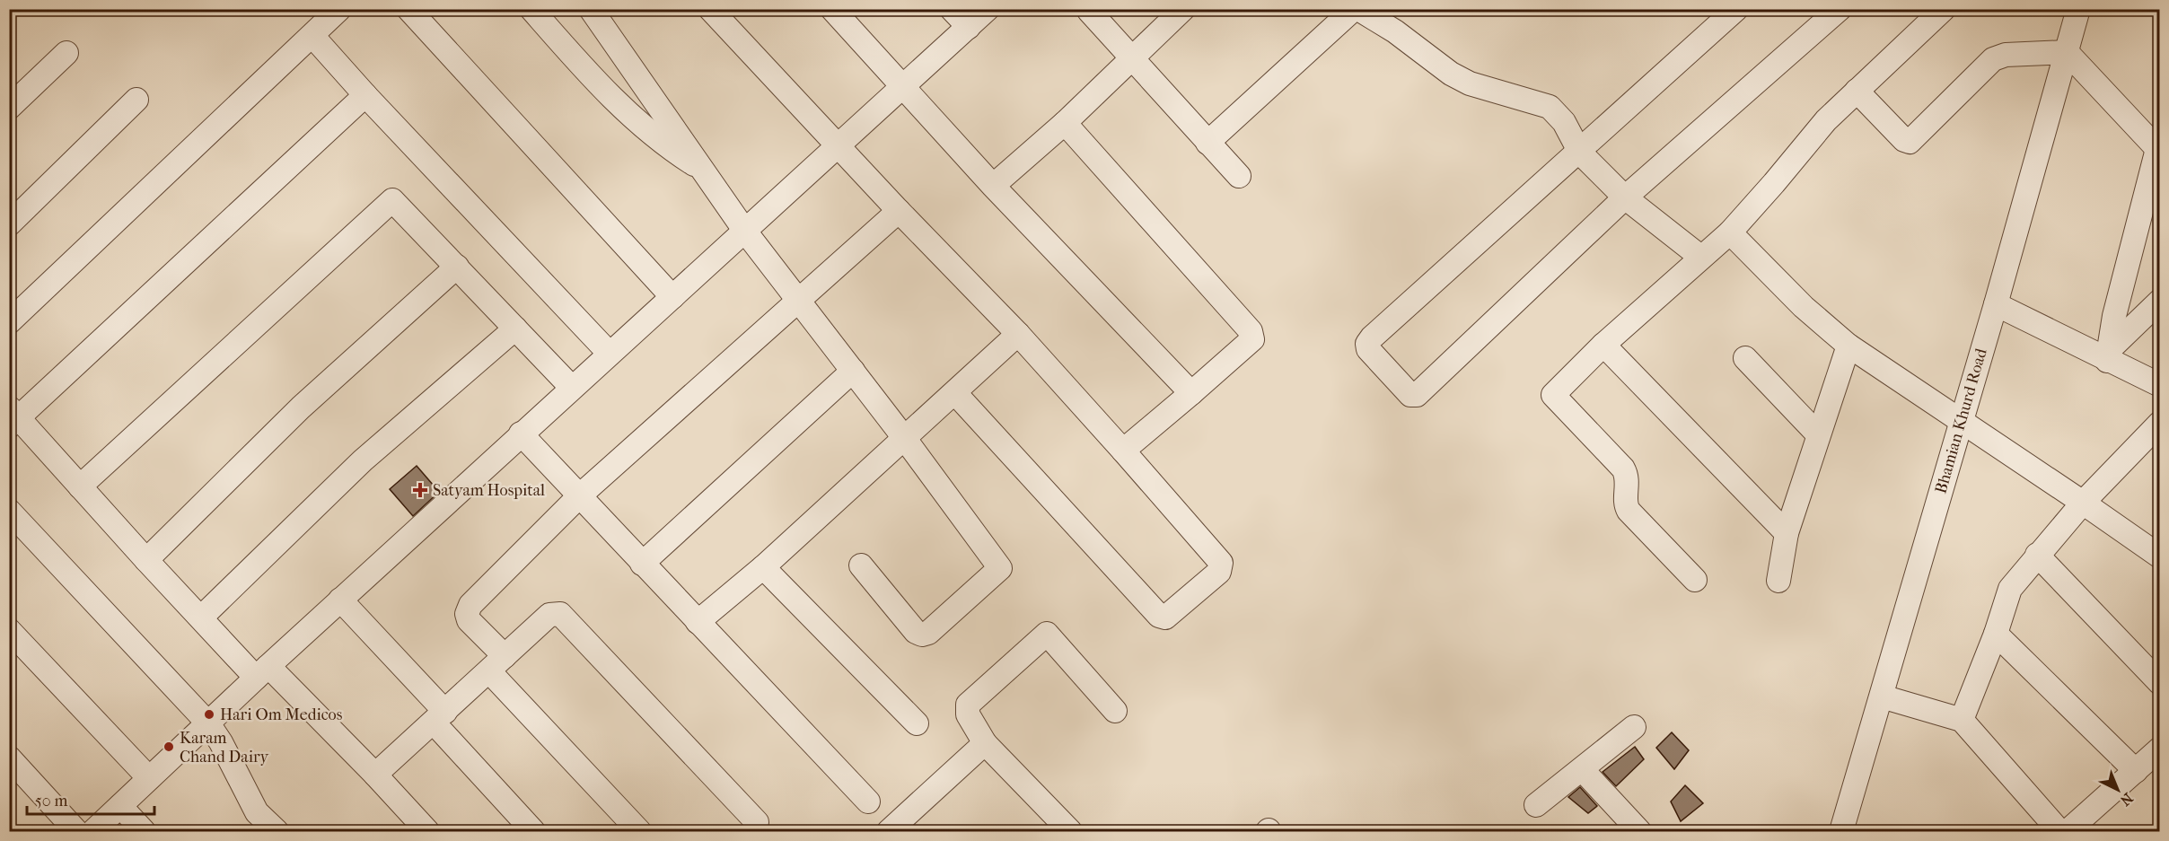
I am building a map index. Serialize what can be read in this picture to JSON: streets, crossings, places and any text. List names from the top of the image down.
{
  "streets": {
    "street": ["Bhamian Khurd Road"]
  },
  "places": {
    "health": ["Satyam Hospital"],
    "other": ["Hari Om Medicos", "Karam Chand Dairy"]
  },
  "scale_bar": "50 m",
  "north": "bottom right"
}
